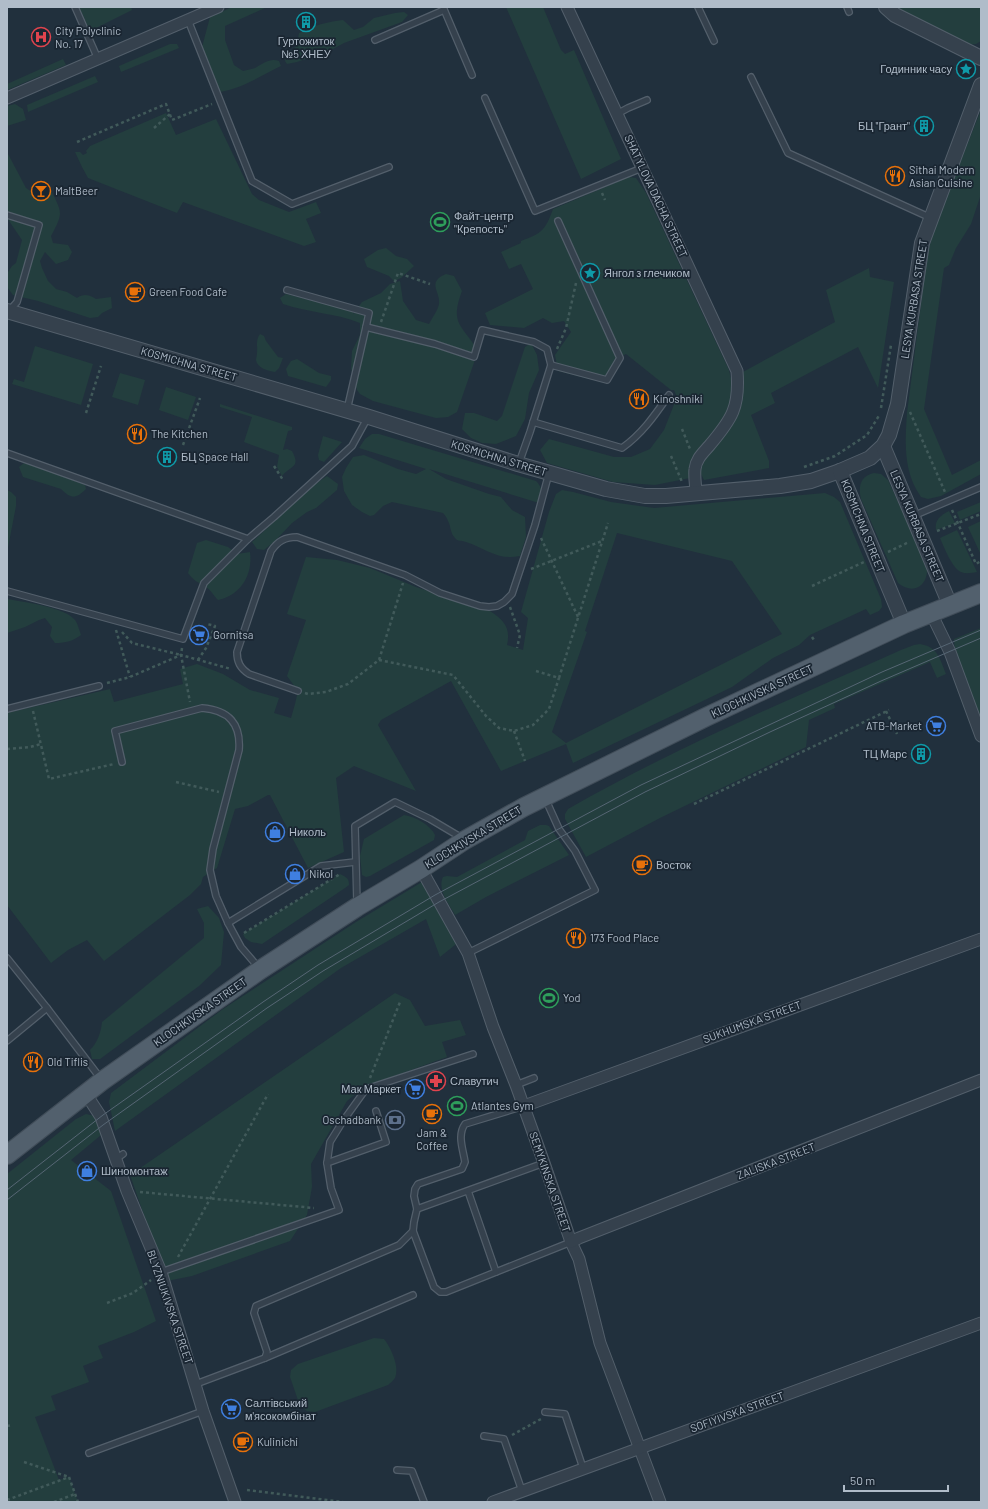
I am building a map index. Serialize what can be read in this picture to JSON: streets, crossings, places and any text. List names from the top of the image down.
{
  "streets": {
    "main road": ["KLOCHKIVSKA STREET"],
    "street": [
      "SHATYLOVA DACHA STREET",
      "LESYA KURBASA STREET",
      "KOSMICHNA STREET",
      "SUKHUMSKA STREET",
      "ZALISKA STREET",
      "SEMYKINSKA STREET",
      "BLYZNIUKIVSKA STREET",
      "SOFIYIVSKA STREET"
    ]
  },
  "crossings": [
    ["SHATYLOVA DACHA STREET", "KOSMICHNA STREET"],
    ["LESYA KURBASA STREET", "KOSMICHNA STREET"],
    ["LESYA KURBASA STREET", "KLOCHKIVSKA STREET"],
    ["KOSMICHNA STREET", "KLOCHKIVSKA STREET"],
    ["KLOCHKIVSKA STREET", "SEMYKINSKA STREET"],
    ["KLOCHKIVSKA STREET", "BLYZNIUKIVSKA STREET"],
    ["SUKHUMSKA STREET", "SEMYKINSKA STREET"],
    ["ZALISKA STREET", "SEMYKINSKA STREET"],
    ["SEMYKINSKA STREET", "SOFIYIVSKA STREET"]
  ],
  "places": {
    "building": [
      "Гуртожиток №5 ХНЕУ",
      "БЦ \"Грант\"",
      "БЦ Space Hall",
      "ТЦ Марс"
    ],
    "hospital": ["City Polyclinic No. 17"],
    "place": ["Годинник часу", "Янгол з глечиком"],
    "restaurant": [
      "Sithai Modern Asian Cuisine",
      "Kinoshniki",
      "The Kitchen",
      "173 Food Place",
      "Old Tiflis"
    ],
    "bar": ["MaltBeer"],
    "sports": ["Файт-центр \"Крепость\"", "Yod", "Atlantes Gym"],
    "cafe": [
      "Green Food Cafe",
      "Восток",
      "Jam & Coffee",
      "Kulinichi"
    ],
    "supermarket": [
      "Gornitsa",
      "ATB-Market",
      "Мак Маркет",
      "Салтівський м'ясокомбінат"
    ],
    "shop": ["Николь", "Nikol", "Шиномонтаж"],
    "pharmacy": ["Славутич"],
    "bank": ["Oschadbank"]
  },
  "scale_bar": "50 m"
}
